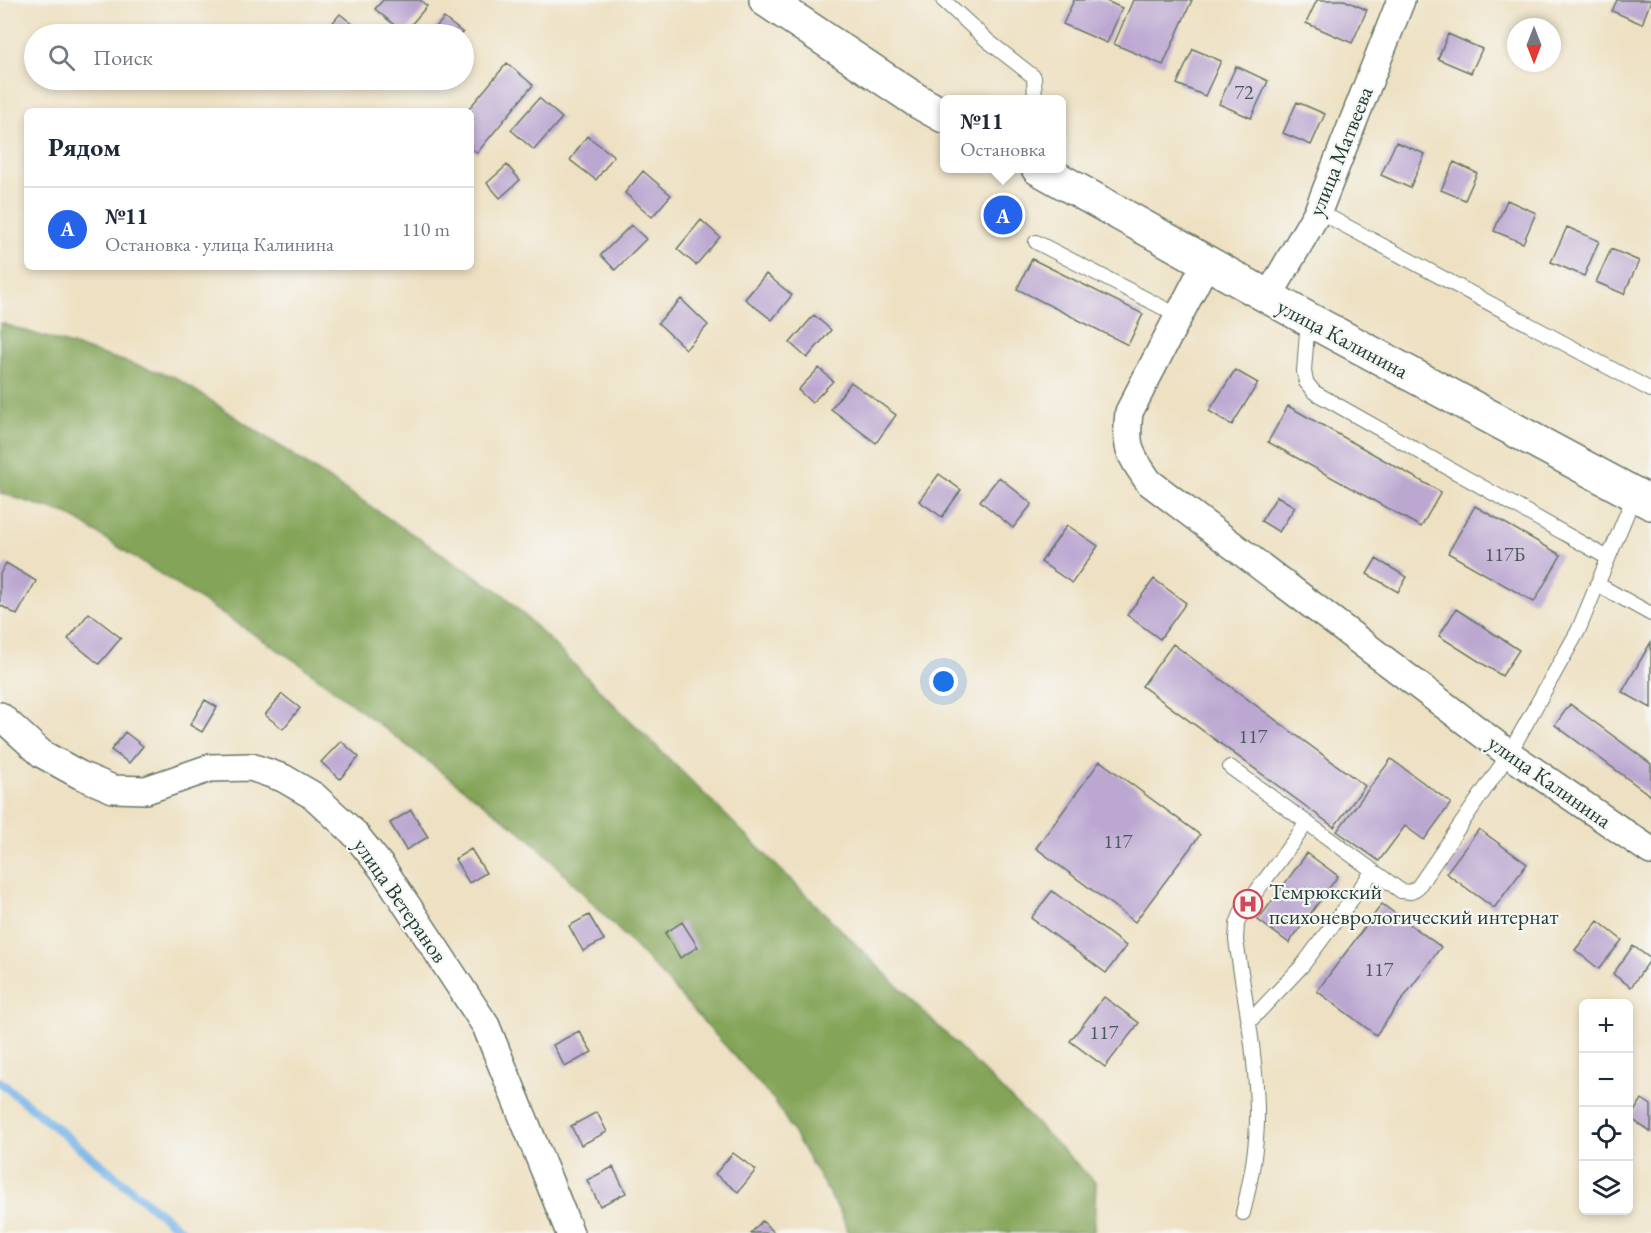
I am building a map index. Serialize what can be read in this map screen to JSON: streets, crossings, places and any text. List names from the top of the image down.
{
  "streets": {
    "main road": ["улица Калинина"],
    "street": ["улица Матвеева", "улица Ветеранов"]
  },
  "crossings": [
    ["улица Матвеева", "улица Калинина"]
  ],
  "places": {
    "hospital": ["Темрюкский психоневрологический интернат"]
  },
  "house_numbers": [
    "72",
    "117Б",
    "117",
    "117",
    "117",
    "117"
  ],
  "north": "bottom",
  "page": {
    "search": "Поиск",
    "popup": ["№11", "Остановка"],
    "heading": "Рядом",
    "list": [
      {
        "mark": "A",
        "name": "№11",
        "note": "Остановка · улица Калинина",
        "value": "110 m"
      }
    ],
    "pins": "A",
    "map_buttons": ["+", "−"]
  }
}
